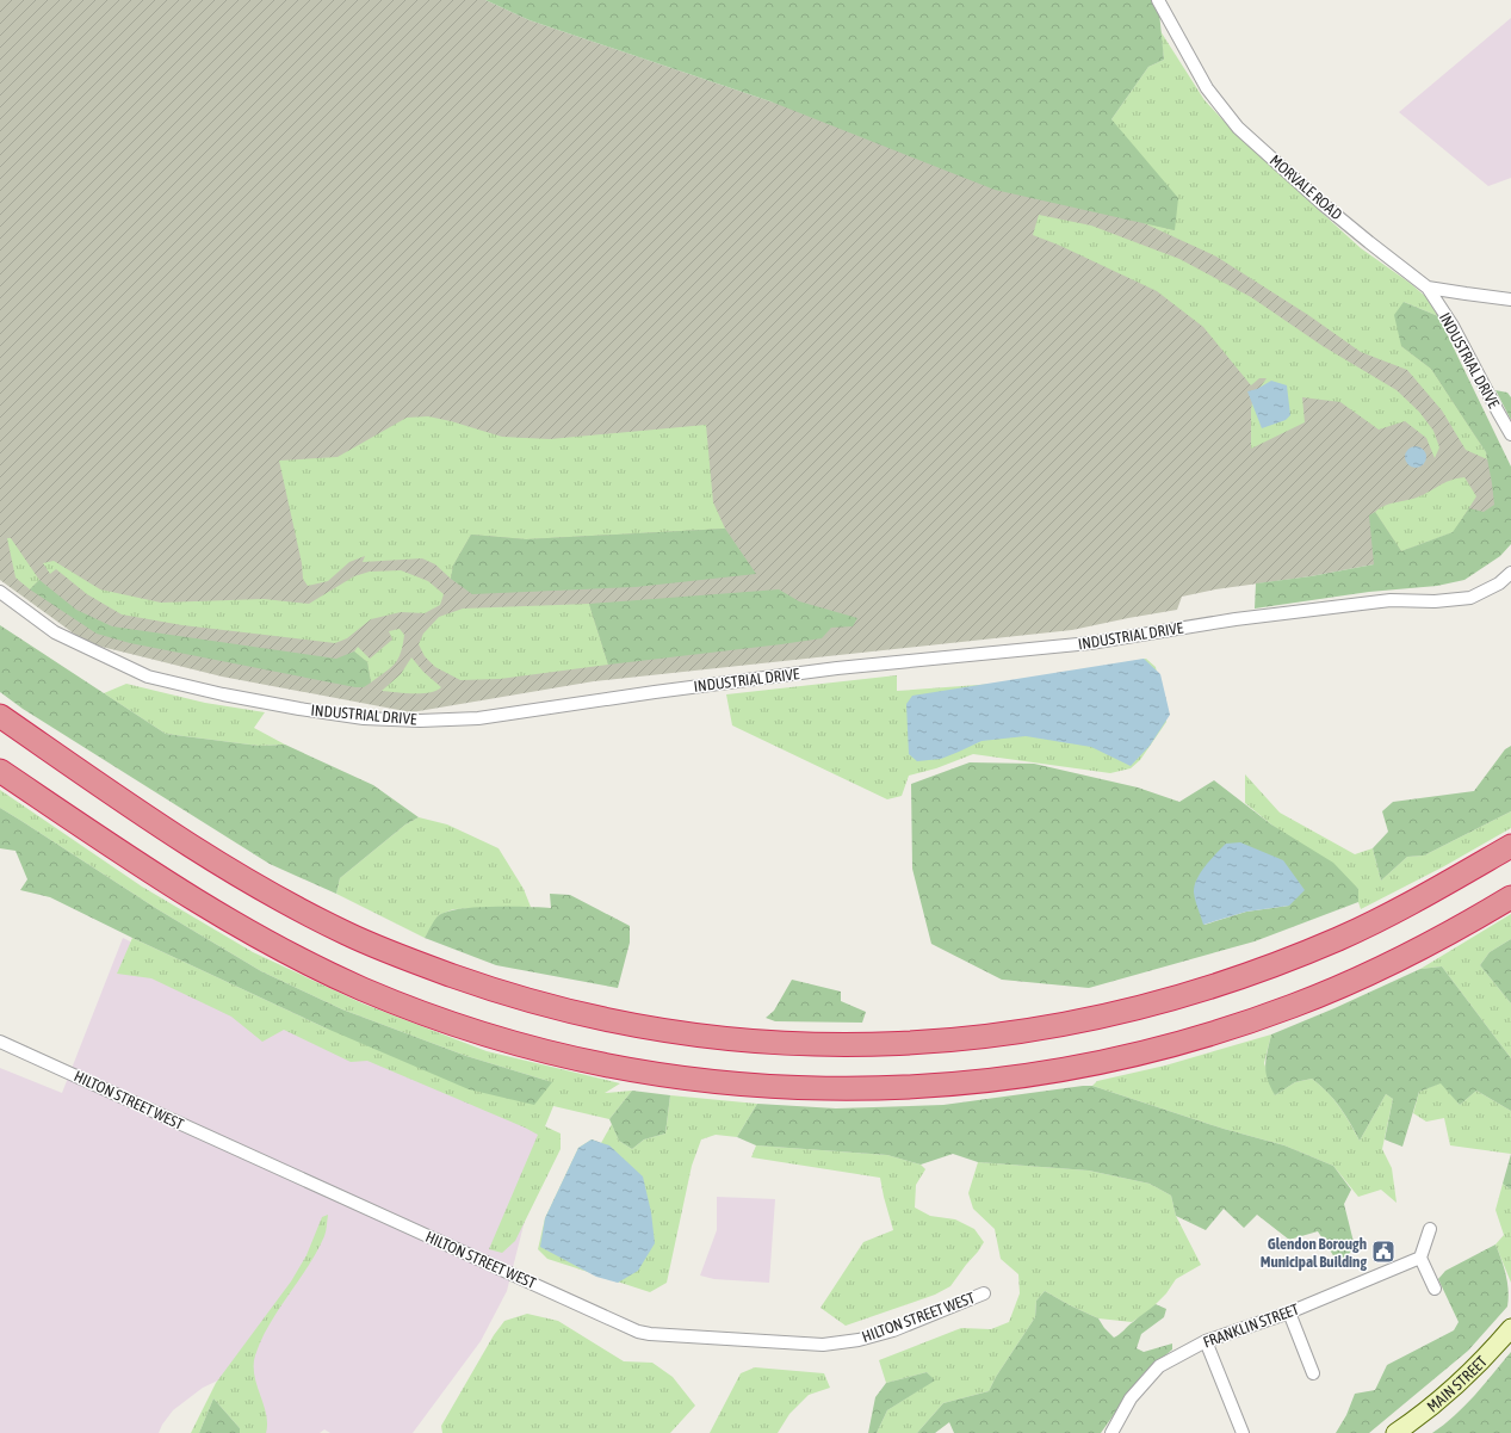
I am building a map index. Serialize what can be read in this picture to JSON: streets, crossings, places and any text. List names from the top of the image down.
{
  "streets": {
    "main road": ["MAIN STREET"],
    "street": [
      "MORVALE ROAD",
      "INDUSTRIAL DRIVE",
      "HILTON STREET WEST",
      "FRANKLIN STREET"
    ]
  },
  "crossings": [
    ["MORVALE ROAD", "INDUSTRIAL DRIVE"]
  ],
  "places": {
    "public building": ["Glendon Borough Municipal Building"]
  }
}
